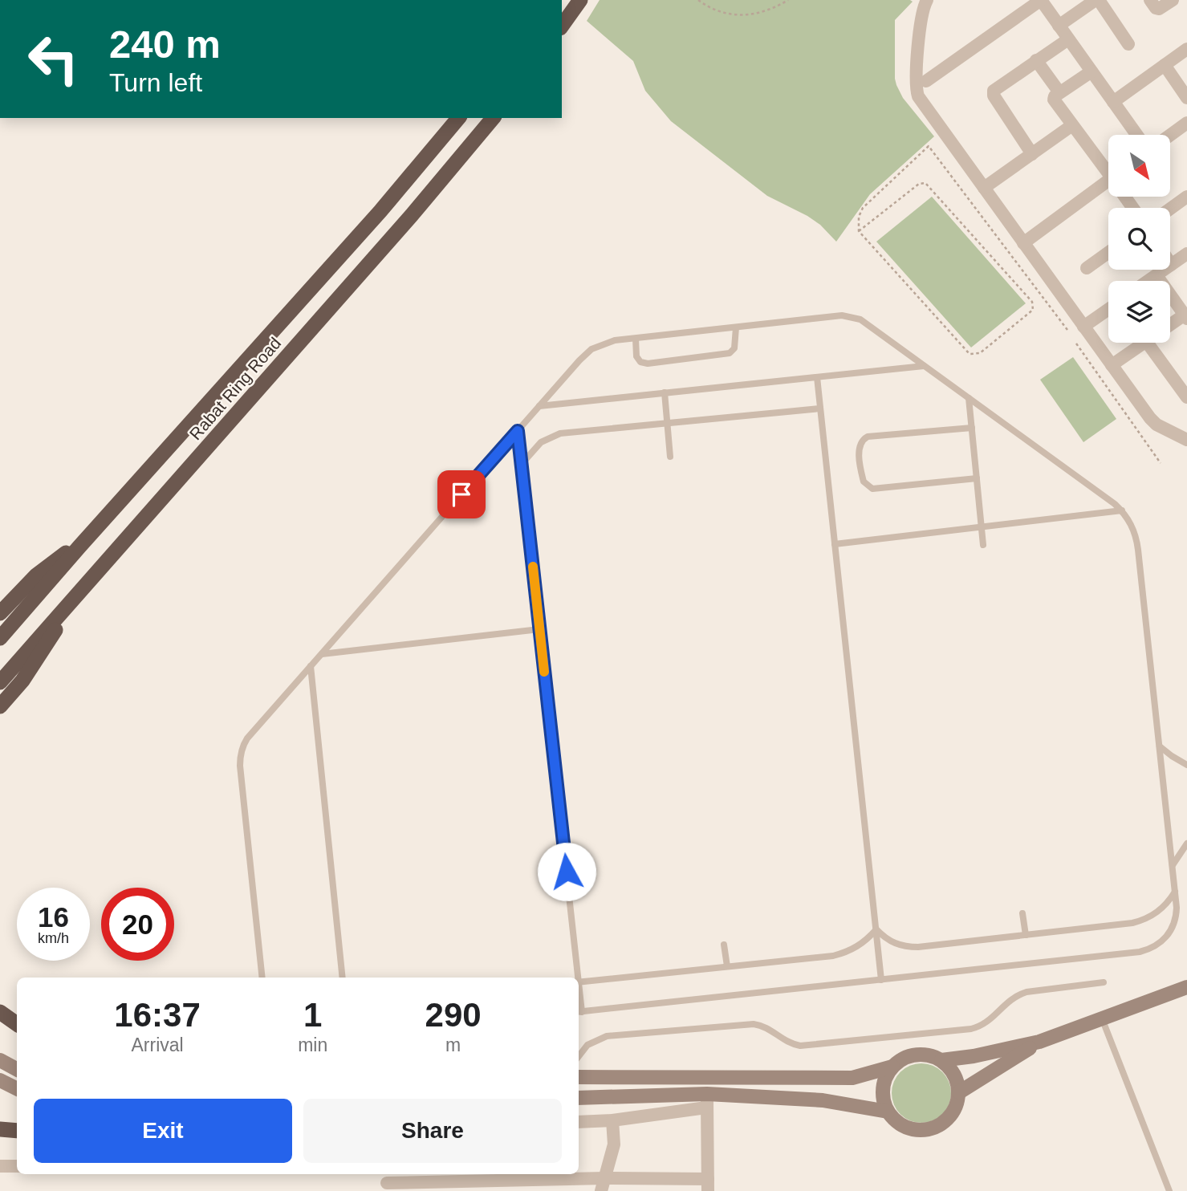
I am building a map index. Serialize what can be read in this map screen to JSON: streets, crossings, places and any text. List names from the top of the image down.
{
  "streets": {
    "highway": ["Rabat Ring Road"]
  },
  "north": "bottom right",
  "page": {
    "turn": ["240 m", "Turn left"],
    "speed": "16 km/h",
    "limit": "20",
    "eta": [
      "16:37",
      "Arrival",
      "1",
      "min",
      "290",
      "m"
    ],
    "buttons": ["Exit", "Share"]
  }
}
